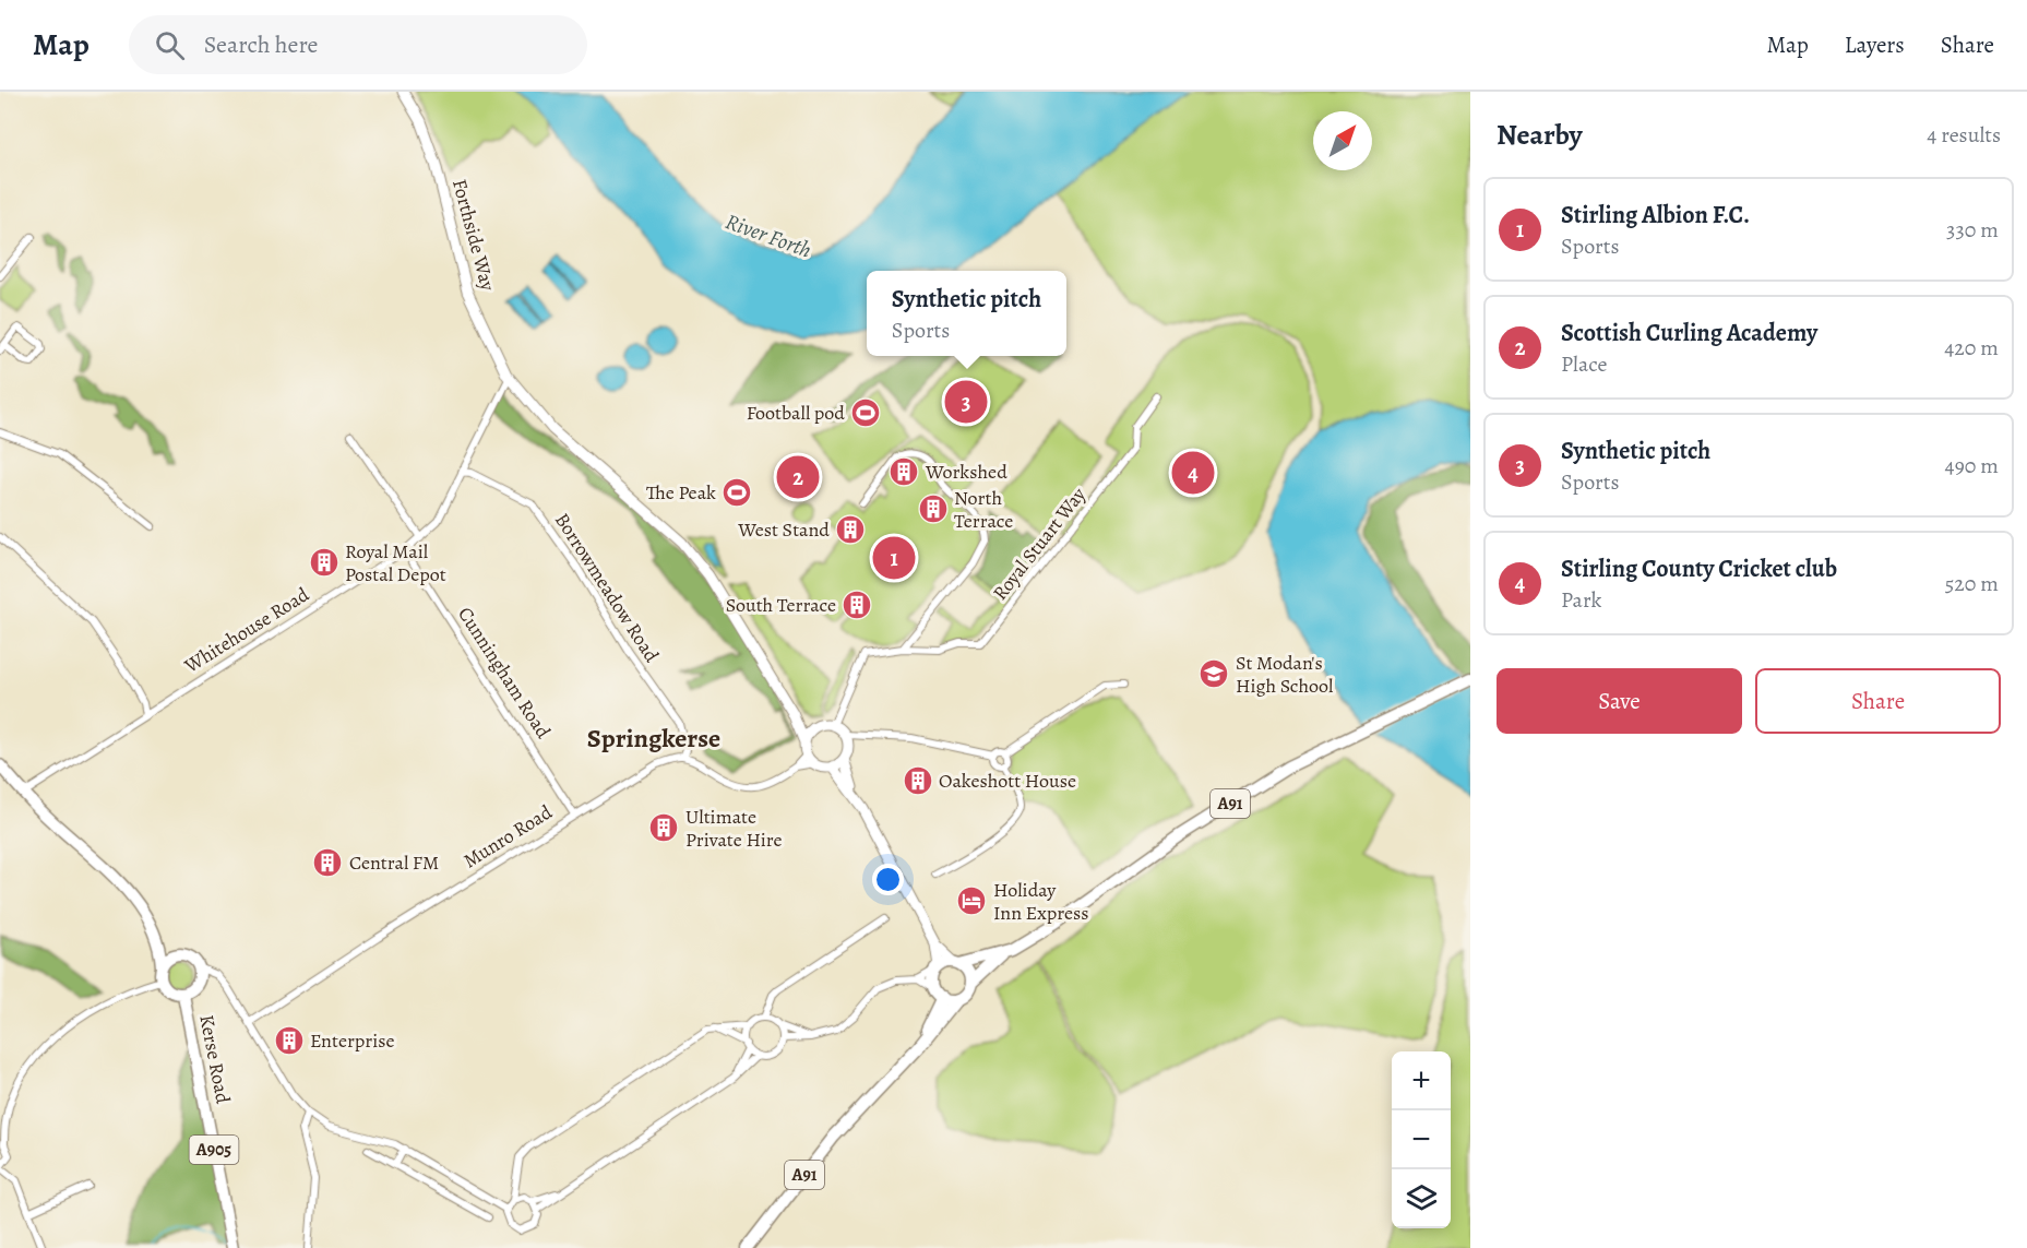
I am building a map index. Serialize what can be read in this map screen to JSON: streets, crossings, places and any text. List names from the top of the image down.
{
  "streets": {
    "main road": ["A91", "Kerse Road", "A905"],
    "street": [
      "Forthside Way",
      "Royal Stuart Way",
      "Borrowmeadow Road",
      "Whitehouse Road",
      "Cunningham Road",
      "Munro Road"
    ]
  },
  "crossings": [
    ["Forthside Way", "Royal Stuart Way"],
    ["Forthside Way", "Whitehouse Road"],
    ["Borrowmeadow Road", "Whitehouse Road"],
    ["Borrowmeadow Road", "Munro Road"],
    ["Whitehouse Road", "Cunningham Road"],
    ["Cunningham Road", "Munro Road"],
    ["Munro Road", "Kerse Road"]
  ],
  "districts": ["Springkerse"],
  "water": ["River Forth"],
  "places": {
    "sports": ["Football pod", "The Peak"],
    "building": [
      "Workshed",
      "North Terrace",
      "West Stand",
      "Royal Mail Postal Depot",
      "South Terrace",
      "Oakeshott House",
      "Ultimate Private Hire",
      "Central FM",
      "Enterprise"
    ],
    "school or university": ["St Modan's High School"],
    "hotel": ["Holiday Inn Express"]
  },
  "north": "top right",
  "page": {
    "header": "Map",
    "search": "Search here",
    "nav": ["Map", "Layers", "Share"],
    "heading": ["Nearby", "4 results"],
    "list": [
      {
        "mark": "1",
        "name": "Stirling Albion F.C.",
        "note": "Sports",
        "value": "330 m"
      },
      {
        "mark": "2",
        "name": "Scottish Curling Academy",
        "note": "Place",
        "value": "420 m"
      },
      {
        "mark": "3",
        "name": "Synthetic pitch",
        "note": "Sports",
        "value": "490 m"
      },
      {
        "mark": "4",
        "name": "Stirling County Cricket club",
        "note": "Park",
        "value": "520 m"
      }
    ],
    "popup": ["Synthetic pitch", "Sports"],
    "pins": [
      "3",
      "4",
      "2",
      "1"
    ],
    "buttons": ["Save", "Share"],
    "map_buttons": ["+", "−"]
  }
}
